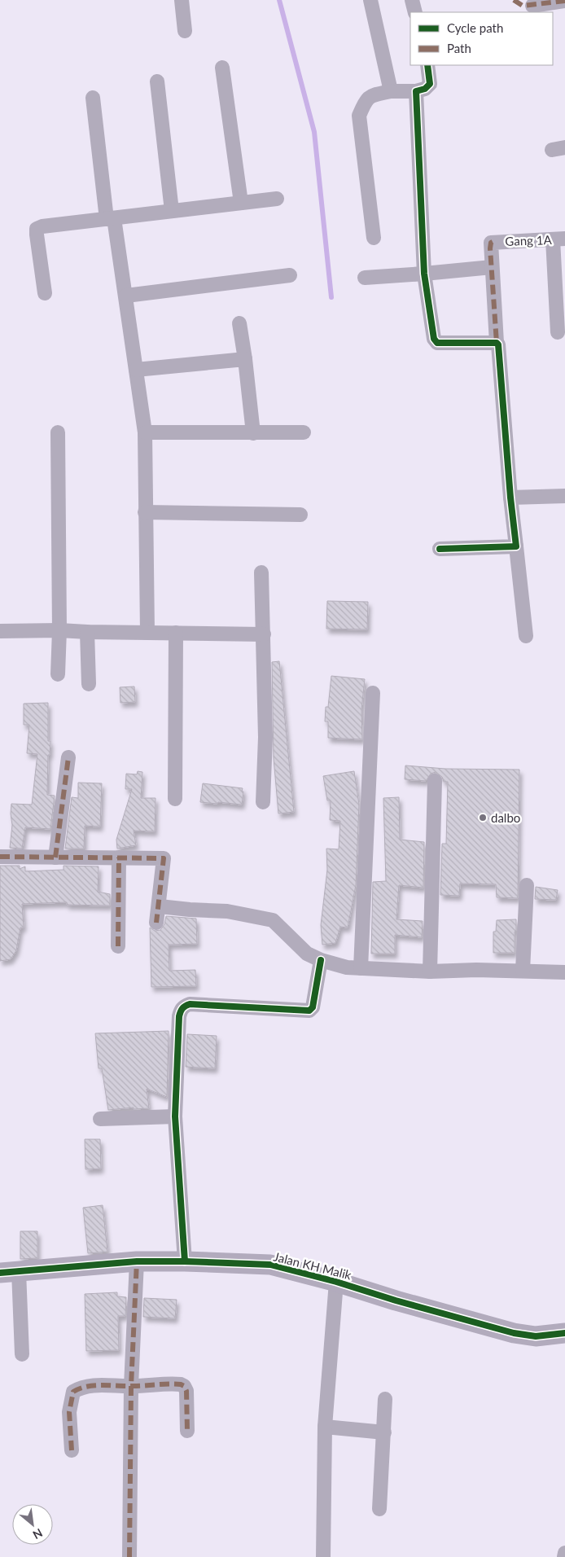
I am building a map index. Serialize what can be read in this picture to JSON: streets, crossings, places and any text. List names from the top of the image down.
{
  "streets": {
    "street": ["Gang 1A", "Jalan KH Malik"]
  },
  "places": ["dalbo"],
  "legend": ["Cycle path", "Path"],
  "north": "bottom right"
}
